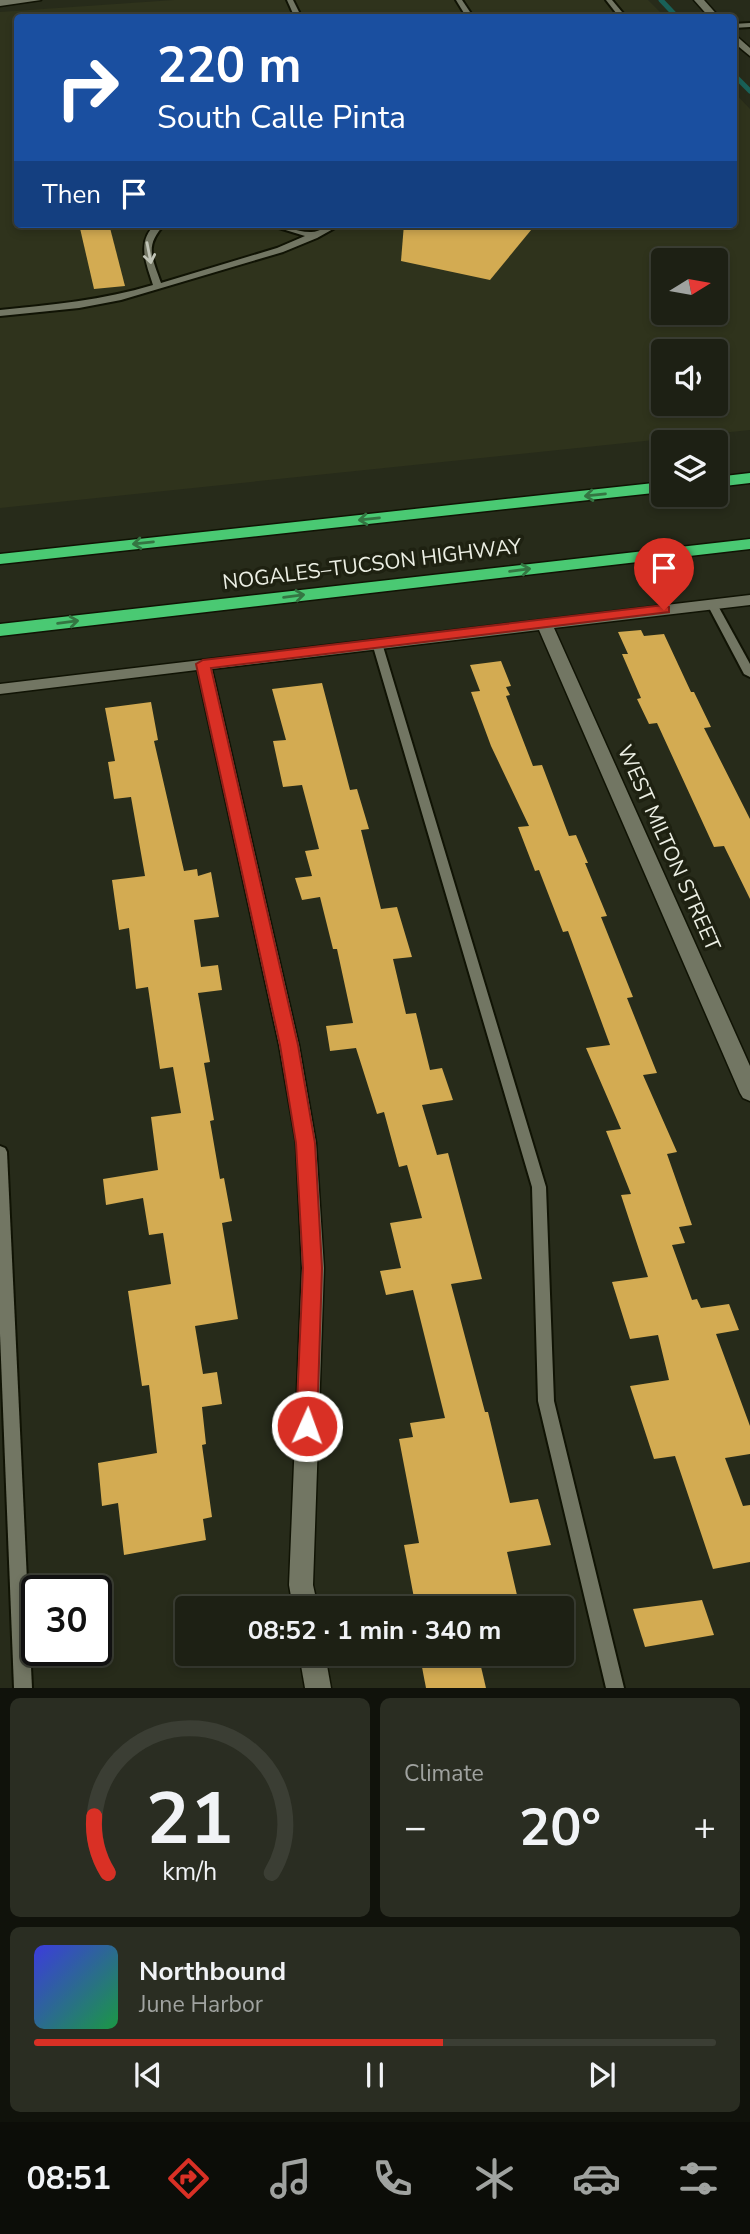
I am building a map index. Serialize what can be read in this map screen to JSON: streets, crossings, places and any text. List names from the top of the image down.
{
  "streets": {
    "highway": ["NOGALES–TUCSON HIGHWAY"],
    "street": ["WEST MILTON STREET"]
  },
  "north": "right",
  "page": {
    "turn": ["220 m", "South Calle Pinta"],
    "then": "Then",
    "limit": "30",
    "trip": "08:52 · 1 min · 340 m",
    "tile": "Climate",
    "heat": ["−", "20°", "+"],
    "song": ["Northbound", "June Harbor"],
    "tabs": "08:51",
    "gauge": ["21", "km/h"]
  }
}
